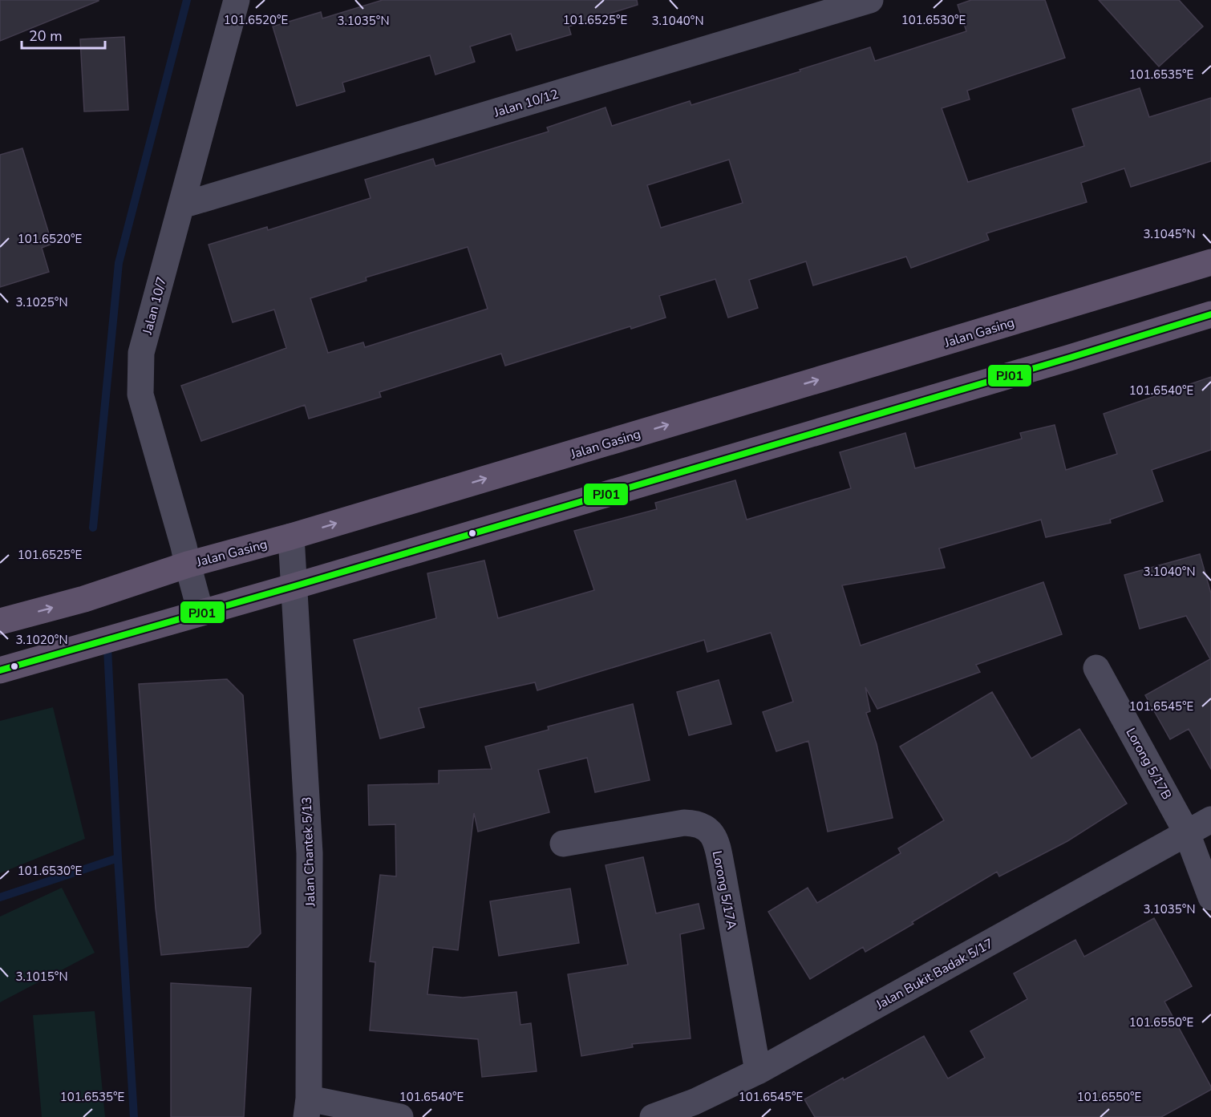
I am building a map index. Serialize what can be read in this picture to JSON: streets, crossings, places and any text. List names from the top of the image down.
{
  "streets": {
    "main road": ["Jalan Gasing"],
    "street": [
      "Jalan 10/12",
      "Jalan 10/7",
      "Lorong 5/17B",
      "Jalan Chantek 5/13",
      "Lorong 5/17A",
      "Jalan Bukit Badak 5/17"
    ]
  },
  "crossings": [
    ["Jalan 10/12", "Jalan 10/7"],
    ["Jalan 10/7", "Jalan Gasing"],
    ["Jalan Gasing", "Jalan Chantek 5/13"],
    ["Lorong 5/17B", "Jalan Bukit Badak 5/17"],
    ["Lorong 5/17A", "Jalan Bukit Badak 5/17"]
  ],
  "lines": ["transit line PJ01"],
  "scale_bar": "20 m",
  "coordinates": [
    "101.6520°E",
    "101.6525°E",
    "101.6530°E",
    "3.1035°N",
    "3.1040°N",
    "101.6535°E",
    "3.1045°N",
    "3.1025°N",
    "101.6540°E",
    "3.1020°N",
    "101.6545°E",
    "3.1015°N",
    "101.6550°E"
  ]
}
